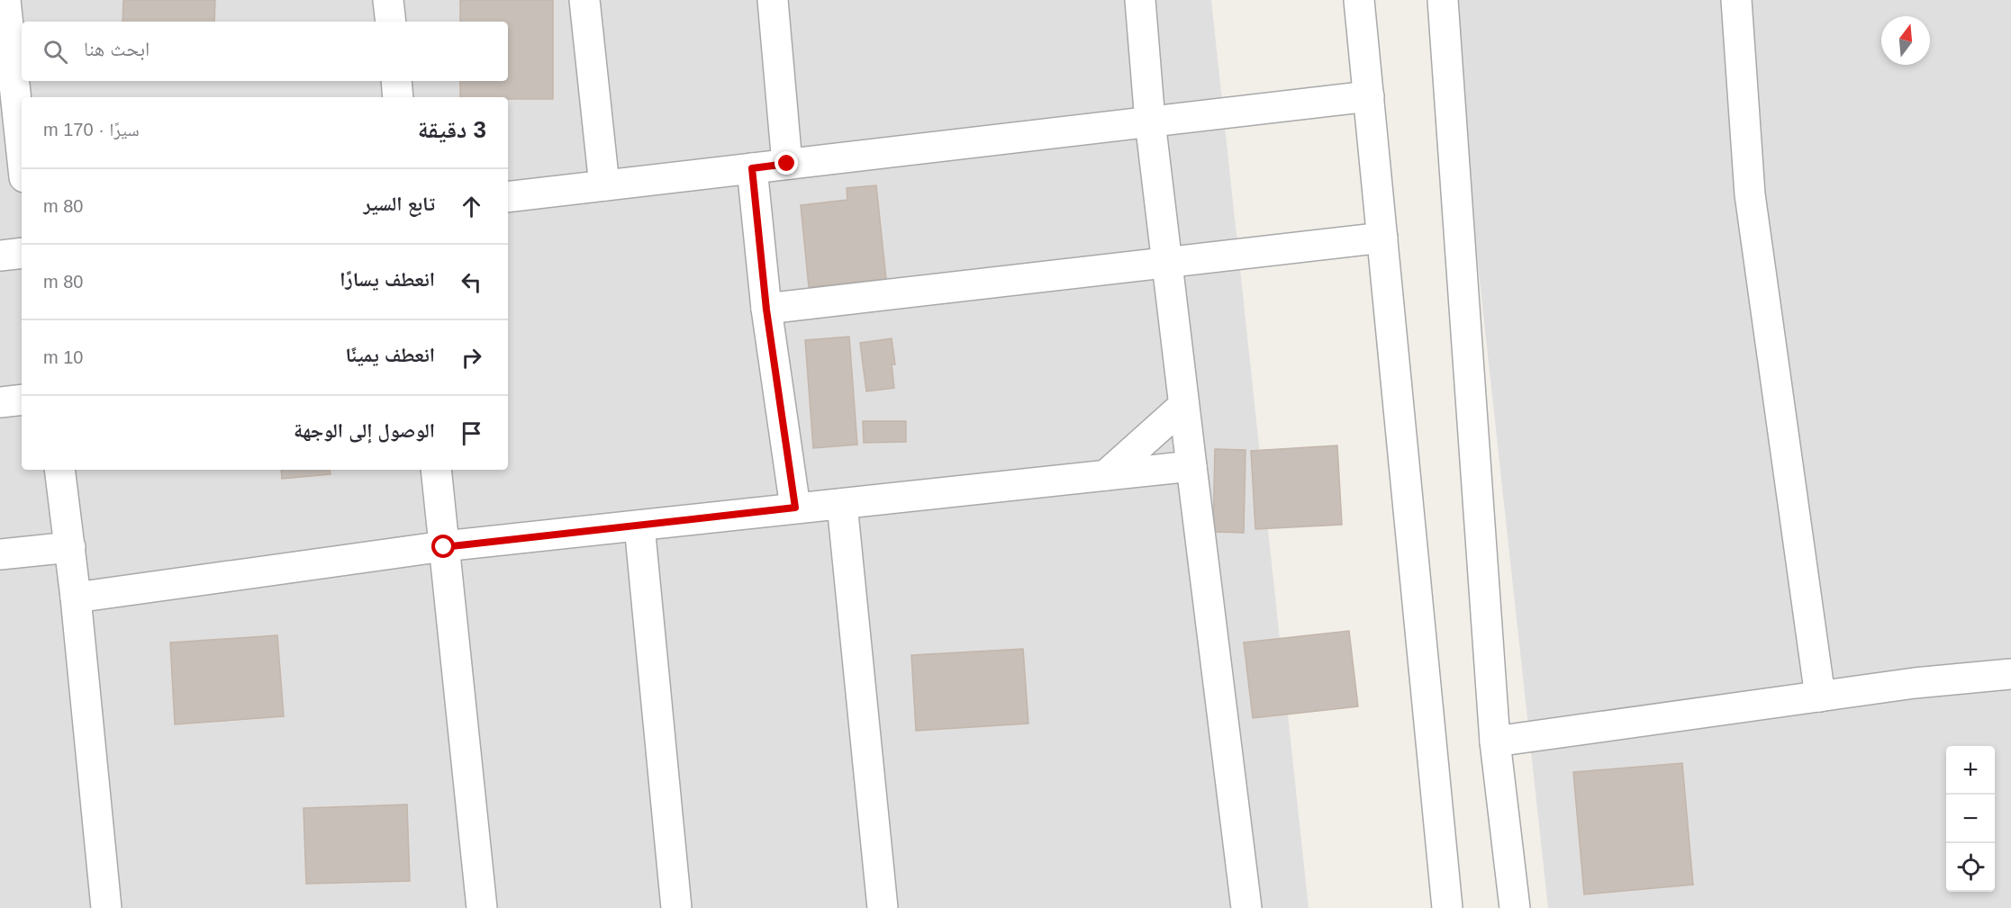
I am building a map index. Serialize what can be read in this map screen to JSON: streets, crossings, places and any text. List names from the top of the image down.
{
  "north": "top",
  "page": {
    "search": "ابحث هنا",
    "heading": ["3 دقيقة", "سيرًا · 170 m"],
    "list": [
      ["تابع السير", "80 m"],
      ["انعطف يسارًا", "80 m"],
      ["انعطف يمينًا", "10 m"],
      "الوصول إلى الوجهة"
    ],
    "map_buttons": ["+", "−"]
  }
}
